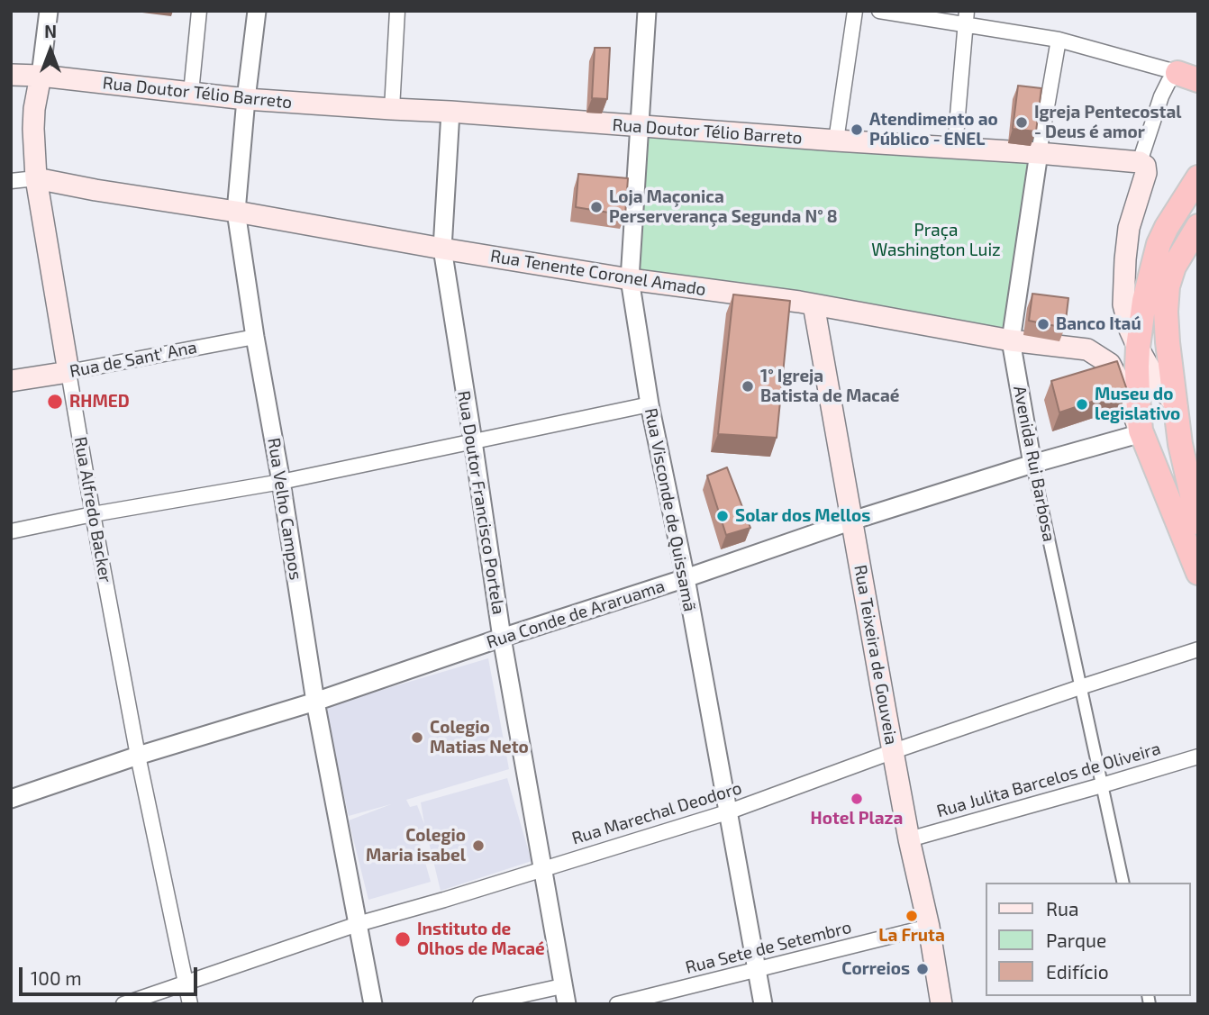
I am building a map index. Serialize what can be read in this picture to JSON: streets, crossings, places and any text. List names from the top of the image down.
{
  "streets": {
    "main road": [
      "Rua Doutor Télio Barreto",
      "Rua Tenente Coronel Amado",
      "Rua de Sant' Ana",
      "Rua Alfredo Backer",
      "Rua Teixeira de Gouveia"
    ],
    "street": [
      "Avenida Rui Barbosa",
      "Rua Doutor Francisco Portela",
      "Rua Velho Campos",
      "Rua Visconde de Quissamã",
      "Rua Conde de Araruama",
      "Rua Julita Barcelos de Oliveira",
      "Rua Marechal Deodoro",
      "Rua Sete de Setembro"
    ]
  },
  "crossings": [
    ["Rua Doutor Télio Barreto", "Avenida Rui Barbosa"],
    ["Rua Doutor Télio Barreto", "Rua Doutor Francisco Portela"],
    ["Rua Doutor Télio Barreto", "Rua Velho Campos"],
    ["Rua Doutor Télio Barreto", "Rua Alfredo Backer"],
    ["Rua Doutor Télio Barreto", "Rua Visconde de Quissamã"],
    ["Rua Tenente Coronel Amado", "Avenida Rui Barbosa"],
    ["Rua Tenente Coronel Amado", "Rua Doutor Francisco Portela"],
    ["Rua Tenente Coronel Amado", "Rua Velho Campos"],
    ["Rua Tenente Coronel Amado", "Rua Alfredo Backer"],
    ["Rua Tenente Coronel Amado", "Rua Visconde de Quissamã"],
    ["Rua Tenente Coronel Amado", "Rua Conde de Araruama"],
    ["Rua Tenente Coronel Amado", "Rua Teixeira de Gouveia"],
    ["Rua de Sant' Ana", "Rua Velho Campos"],
    ["Rua de Sant' Ana", "Rua Alfredo Backer"],
    ["Avenida Rui Barbosa", "Rua Conde de Araruama"],
    ["Avenida Rui Barbosa", "Rua Julita Barcelos de Oliveira"],
    ["Avenida Rui Barbosa", "Rua Marechal Deodoro"],
    ["Rua Doutor Francisco Portela", "Rua Conde de Araruama"],
    ["Rua Doutor Francisco Portela", "Rua Marechal Deodoro"],
    ["Rua Velho Campos", "Rua Conde de Araruama"],
    ["Rua Velho Campos", "Rua Marechal Deodoro"],
    ["Rua Alfredo Backer", "Rua Conde de Araruama"],
    ["Rua Alfredo Backer", "Rua Marechal Deodoro"],
    ["Rua Visconde de Quissamã", "Rua Conde de Araruama"],
    ["Rua Visconde de Quissamã", "Rua Marechal Deodoro"],
    ["Rua Visconde de Quissamã", "Rua Sete de Setembro"],
    ["Rua Conde de Araruama", "Rua Teixeira de Gouveia"],
    ["Rua Teixeira de Gouveia", "Rua Julita Barcelos de Oliveira"],
    ["Rua Teixeira de Gouveia", "Rua Marechal Deodoro"],
    ["Rua Teixeira de Gouveia", "Rua Sete de Setembro"]
  ],
  "parks": ["Praça Washington Luiz"],
  "places": [
    "Igreja Pentecostal - Deus é amor",
    "Atendimento ao Público - ENEL",
    "Loja Maçonica Perserverança Segunda N° 8",
    "Banco Itaú",
    "1° Igreja Batista de Macaé",
    "RHMED",
    "Museu do legislativo",
    "Solar dos Mellos",
    "Colegio Matias Neto",
    "Hotel Plaza",
    "Colegio Maria isabel",
    "La Fruta",
    "Instituto de Olhos de Macaé",
    "Correios"
  ],
  "legend": ["Rua", "Parque", "Edifício"],
  "scale_bar": "100 m",
  "north": "top"
}
